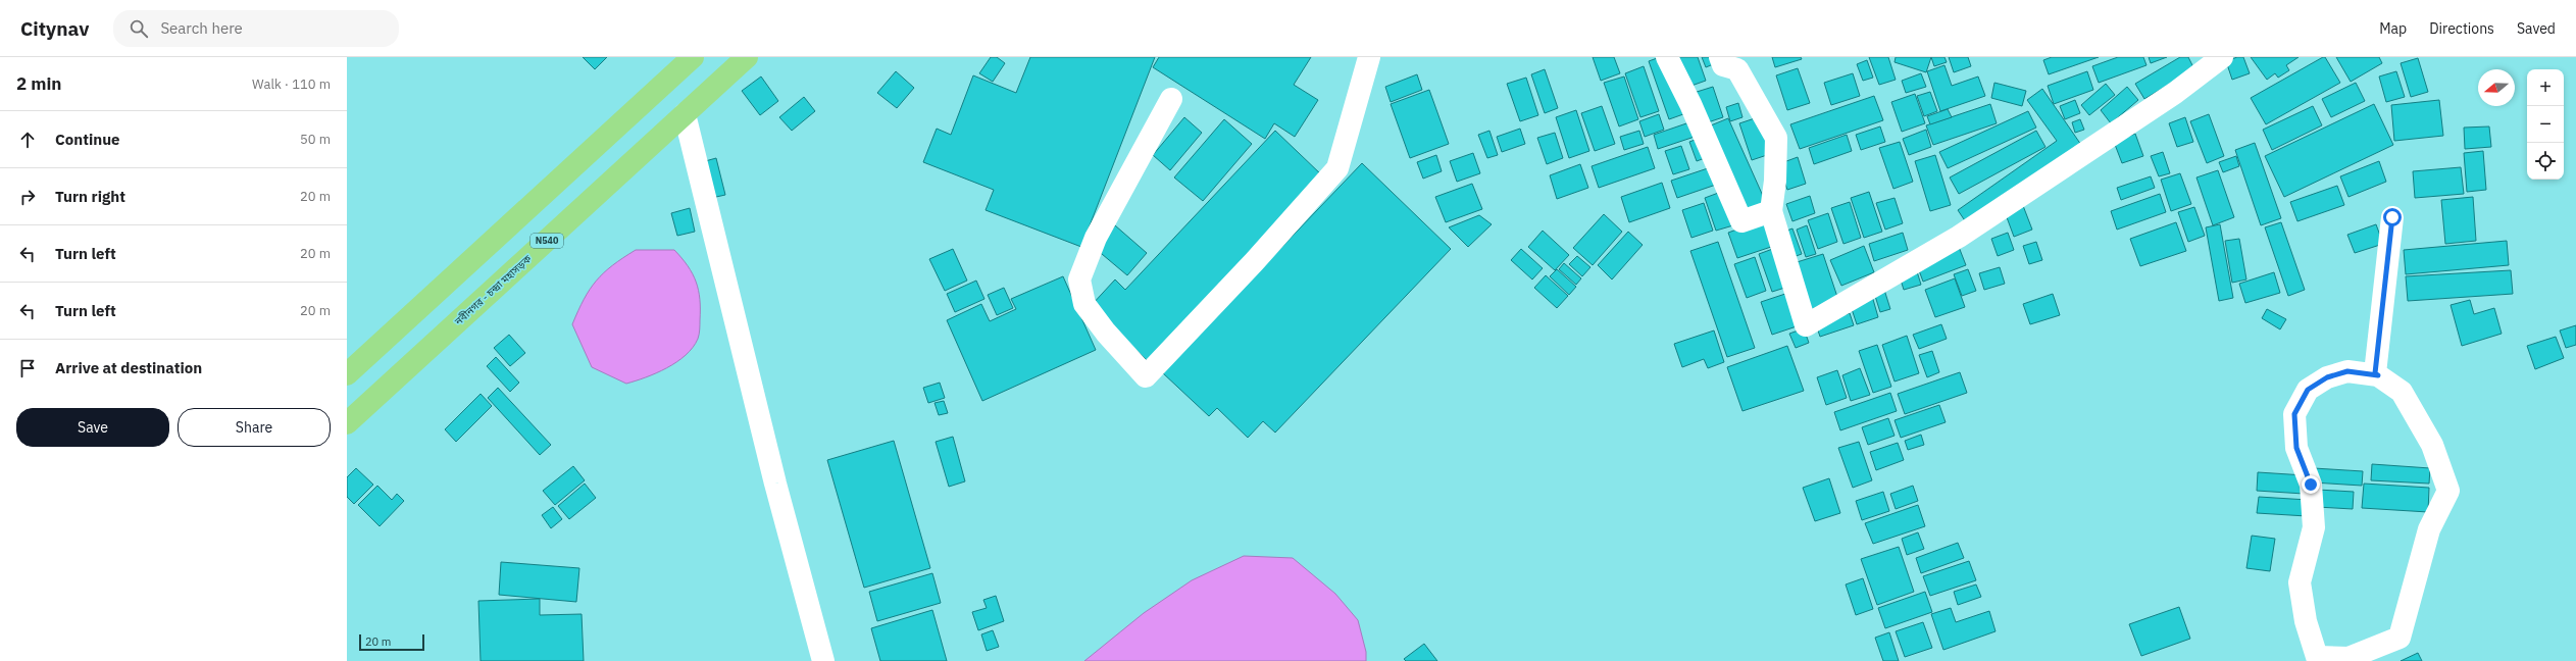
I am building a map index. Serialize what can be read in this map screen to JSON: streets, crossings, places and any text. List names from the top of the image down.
{
  "streets": {
    "highway": ["N540", "নবীনগর - চন্দ্রা মহাসড়ক"]
  },
  "scale_bar": "20 m",
  "north": "left",
  "page": {
    "header": "Citynav",
    "search": "Search here",
    "nav": ["Map", "Directions", "Saved"],
    "heading": ["2 min", "Walk · 110 m"],
    "map_buttons": ["+", "−"],
    "list": [
      ["Continue", "50 m"],
      ["Turn right", "20 m"],
      ["Turn left", "20 m"],
      ["Turn left", "20 m"],
      "Arrive at destination"
    ],
    "buttons": ["Save", "Share"],
    "scale": "20 m"
  }
}
